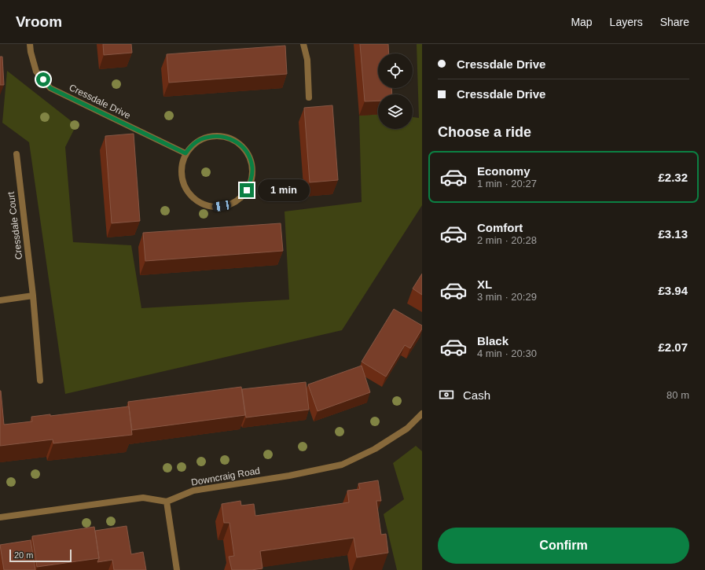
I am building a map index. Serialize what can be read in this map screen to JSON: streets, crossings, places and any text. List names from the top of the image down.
{
  "streets": {
    "street": ["Cressdale Drive", "Cressdale Court", "Downcraig Road"]
  },
  "scale_bar": "20 m",
  "page": {
    "header": "Vroom",
    "nav": ["Map", "Layers", "Share"],
    "banner": ["Cressdale Drive", "Cressdale Drive"],
    "heading": "Choose a ride",
    "list": [
      {
        "name": "Economy",
        "note": "1 min · 20:27",
        "value": "£2.32"
      },
      {
        "name": "Comfort",
        "note": "2 min · 20:28",
        "value": "£3.13"
      },
      {
        "name": "XL",
        "note": "3 min · 20:29",
        "value": "£3.94"
      },
      {
        "name": "Black",
        "note": "4 min · 20:30",
        "value": "£2.07"
      }
    ],
    "bubble": "1 min",
    "pay": ["Cash", "80 m"],
    "buttons": "Confirm",
    "scale": "20 m"
  }
}
